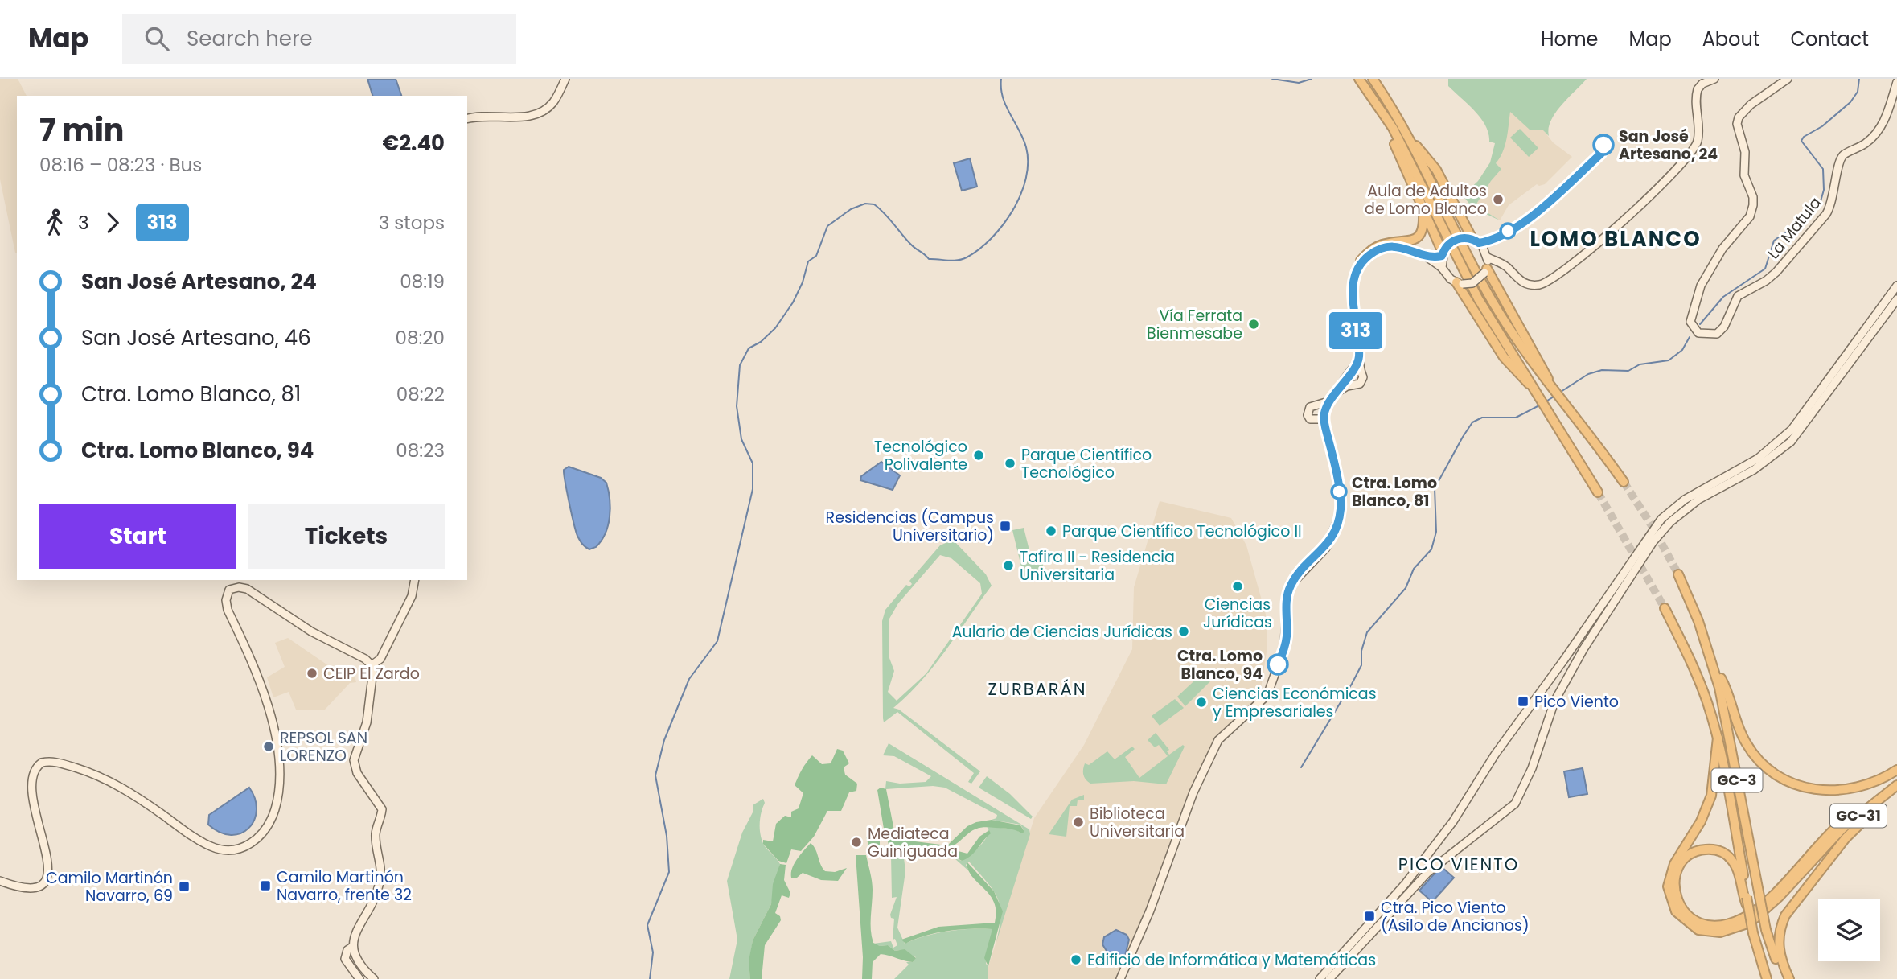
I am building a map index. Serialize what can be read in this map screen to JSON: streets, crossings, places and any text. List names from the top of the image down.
{
  "streets": {
    "highway": ["GC-3", "GC-31"],
    "street": ["La Matula"]
  },
  "districts": ["LOMO BLANCO", "ZURBARÁN", "PICO VIENTO"],
  "places": {
    "other": [
      "San José Artesano, 24",
      "Aula de Adultos de Lomo Blanco",
      "Vía Ferrata Bienmesabe",
      "Tecnológico Polivalente",
      "Parque Científico Tecnológico",
      "Ctra. Lomo Blanco, 81",
      "Parque Científico Tecnológico II",
      "Tafira II - Residencia Universitaria",
      "Ciencias Jurídicas",
      "Aulario de Ciencias Jurídicas",
      "Ctra. Lomo Blanco, 94",
      "CEIP El Zardo",
      "Ciencias Económicas y Empresariales",
      "REPSOL SAN LORENZO",
      "Biblioteca Universitaria",
      "Mediateca Guiniguada",
      "Edificio de Informática y Matemáticas"
    ],
    "transit": [
      "Residencias (Campus Universitario)",
      "Pico Viento",
      "Camilo Martinón Navarro, frente 32",
      "Camilo Martinón Navarro, 69",
      "Ctra. Pico Viento (Asilo de Ancianos)"
    ]
  },
  "lines": ["bus line 313"],
  "page": {
    "header": "Map",
    "search": "Search here",
    "nav": [
      "Home",
      "Map",
      "About",
      "Contact"
    ],
    "on_map": "313",
    "heading": ["7 min", "08:16 – 08:23 · Bus", "€2.40"],
    "legs": ["3", "313", "3 stops"],
    "list": [
      {
        "name": "San José Artesano, 24",
        "value": "08:19"
      },
      {
        "name": "San José Artesano, 46",
        "value": "08:20"
      },
      {
        "name": "Ctra. Lomo Blanco, 81",
        "value": "08:22"
      },
      {
        "name": "Ctra. Lomo Blanco, 94",
        "value": "08:23"
      }
    ],
    "buttons": ["Start", "Tickets"]
  }
}
